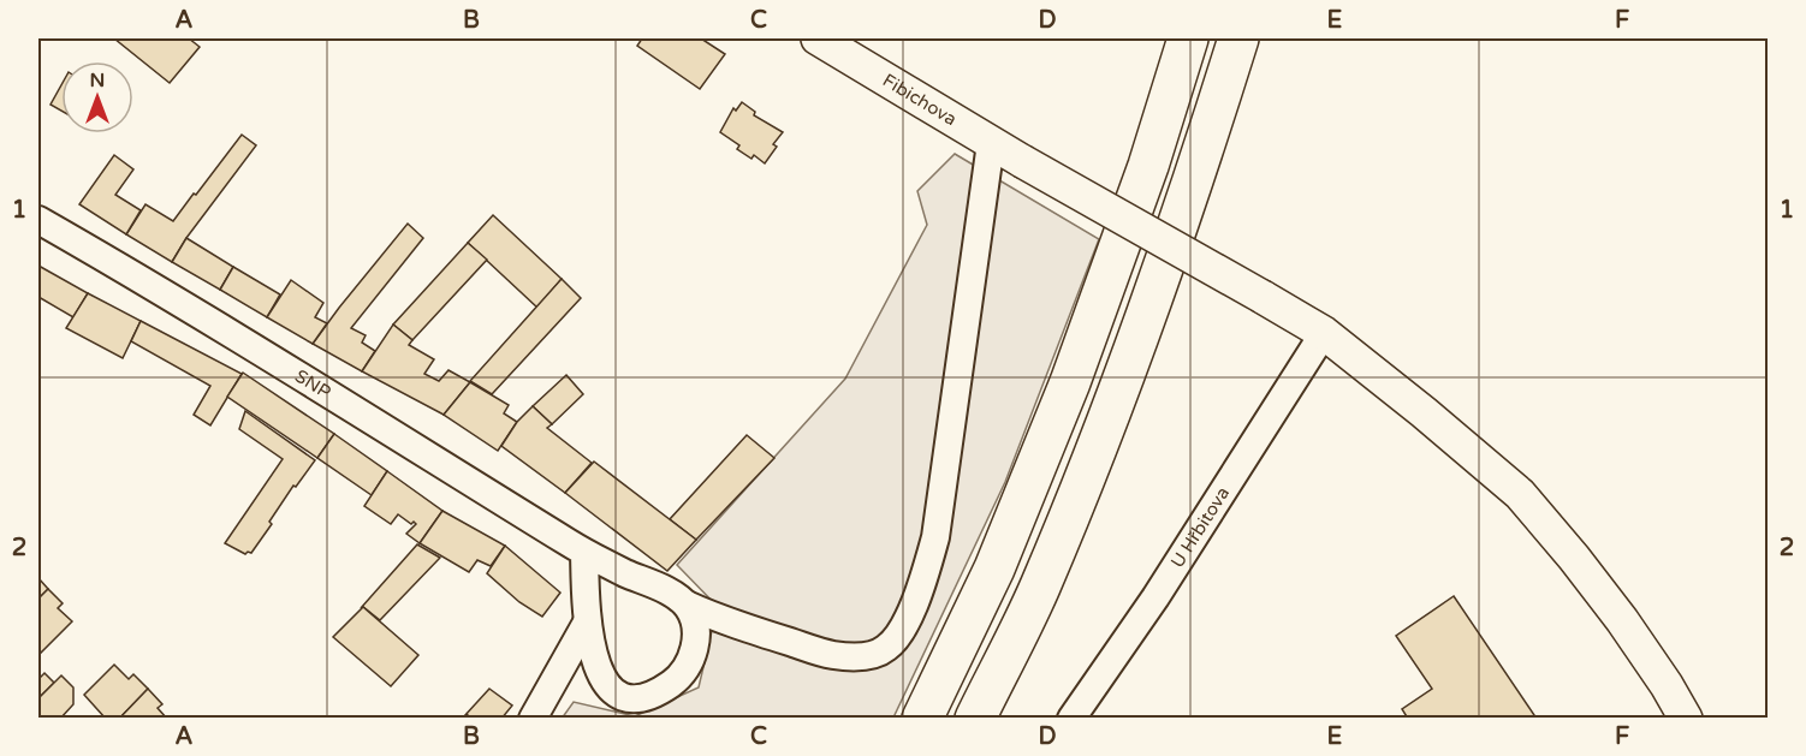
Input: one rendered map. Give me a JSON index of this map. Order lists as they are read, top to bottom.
{
  "streets": {
    "street": ["Fibichova", "SNP", "U Hřbitova"]
  },
  "crossings": [
    ["Fibichova", "SNP"],
    ["Fibichova", "U Hřbitova"]
  ],
  "north": "top",
  "grid": {
    "columns": [
      "A",
      "B",
      "C",
      "D",
      "E",
      "F"
    ],
    "rows": ["1", "2"]
  }
}
